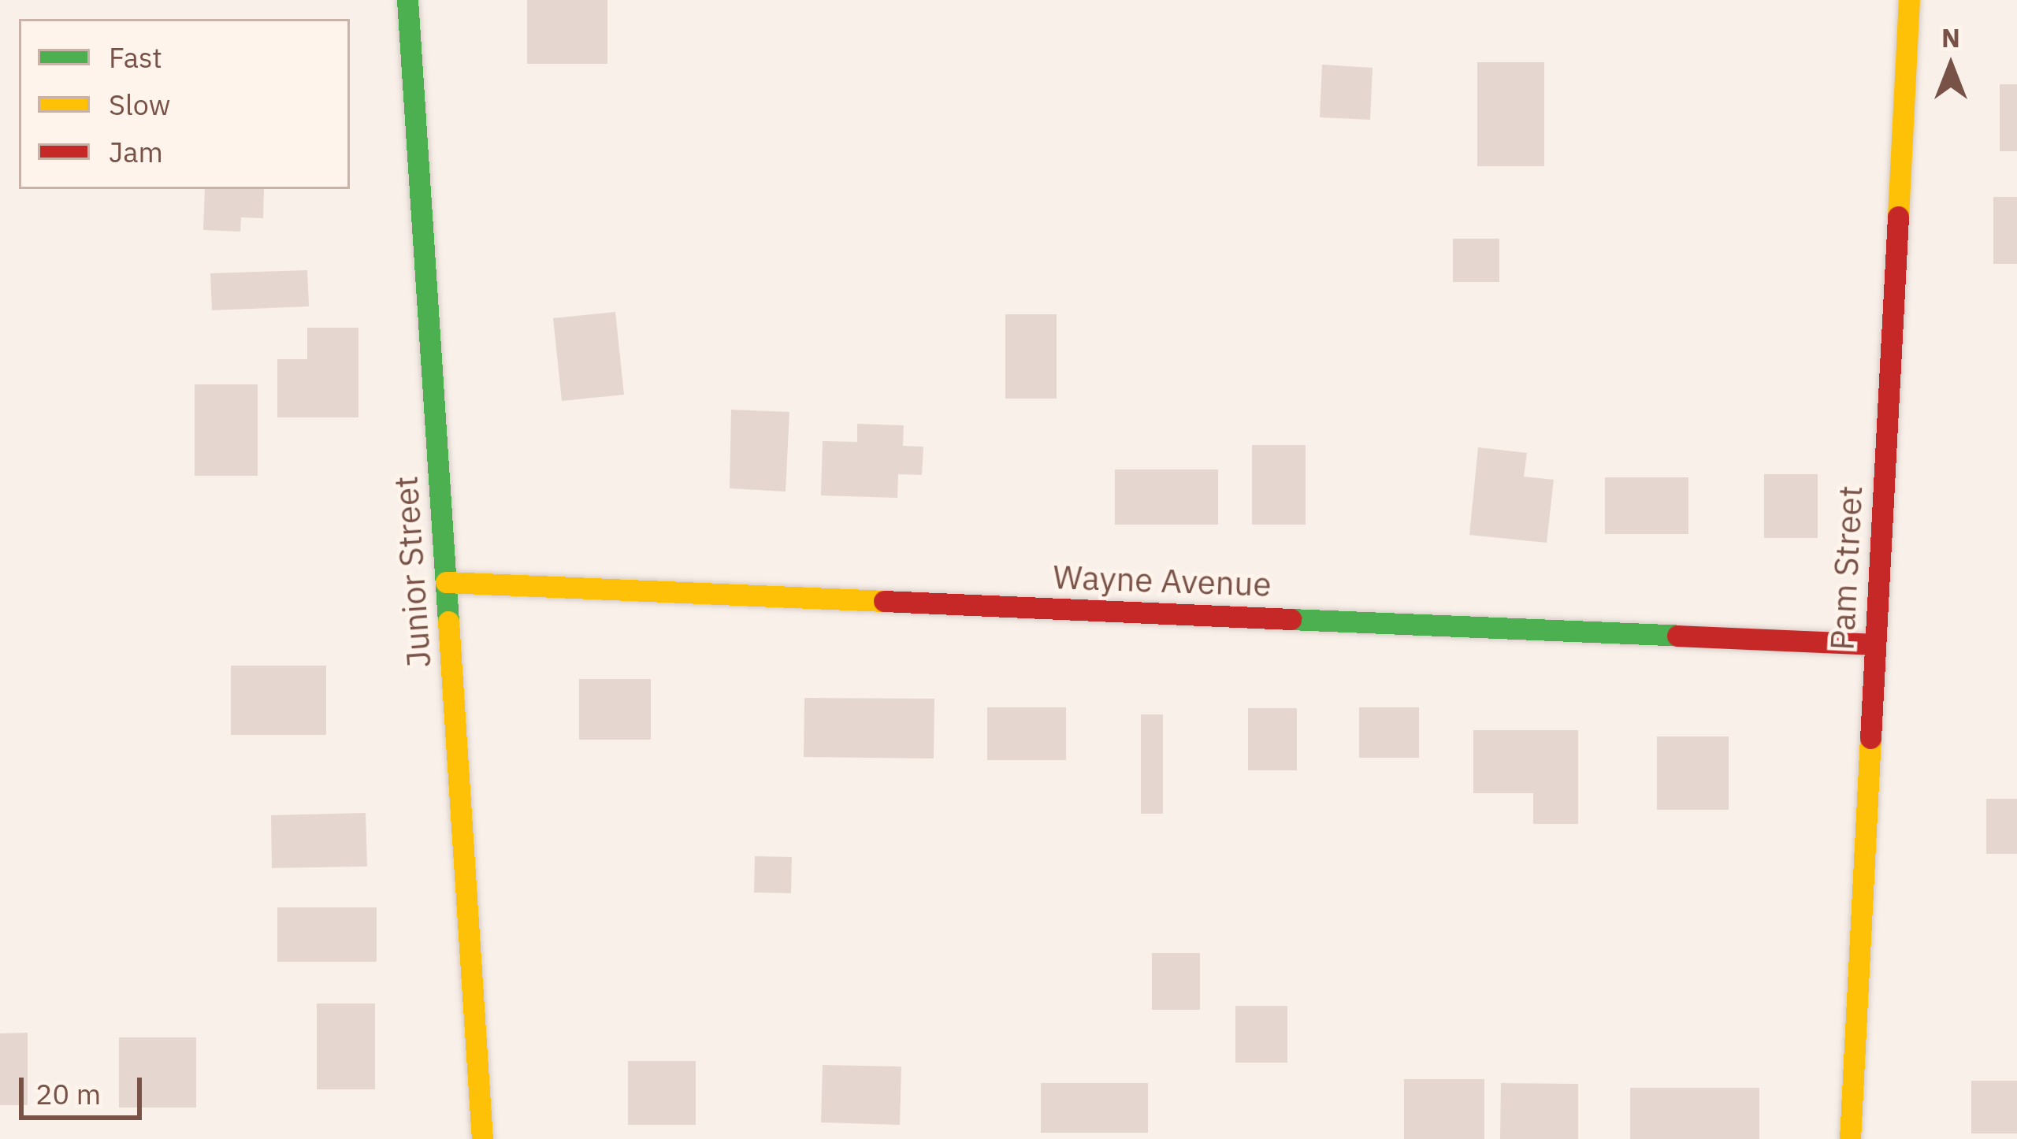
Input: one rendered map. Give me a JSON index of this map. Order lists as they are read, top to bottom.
{
  "streets": {
    "street": ["Pam Street", "Junior Street", "Wayne Avenue"]
  },
  "crossings": [
    ["Pam Street", "Wayne Avenue"],
    ["Junior Street", "Wayne Avenue"]
  ],
  "legend": ["Fast", "Slow", "Jam"],
  "scale_bar": "20 m",
  "north": "top"
}
